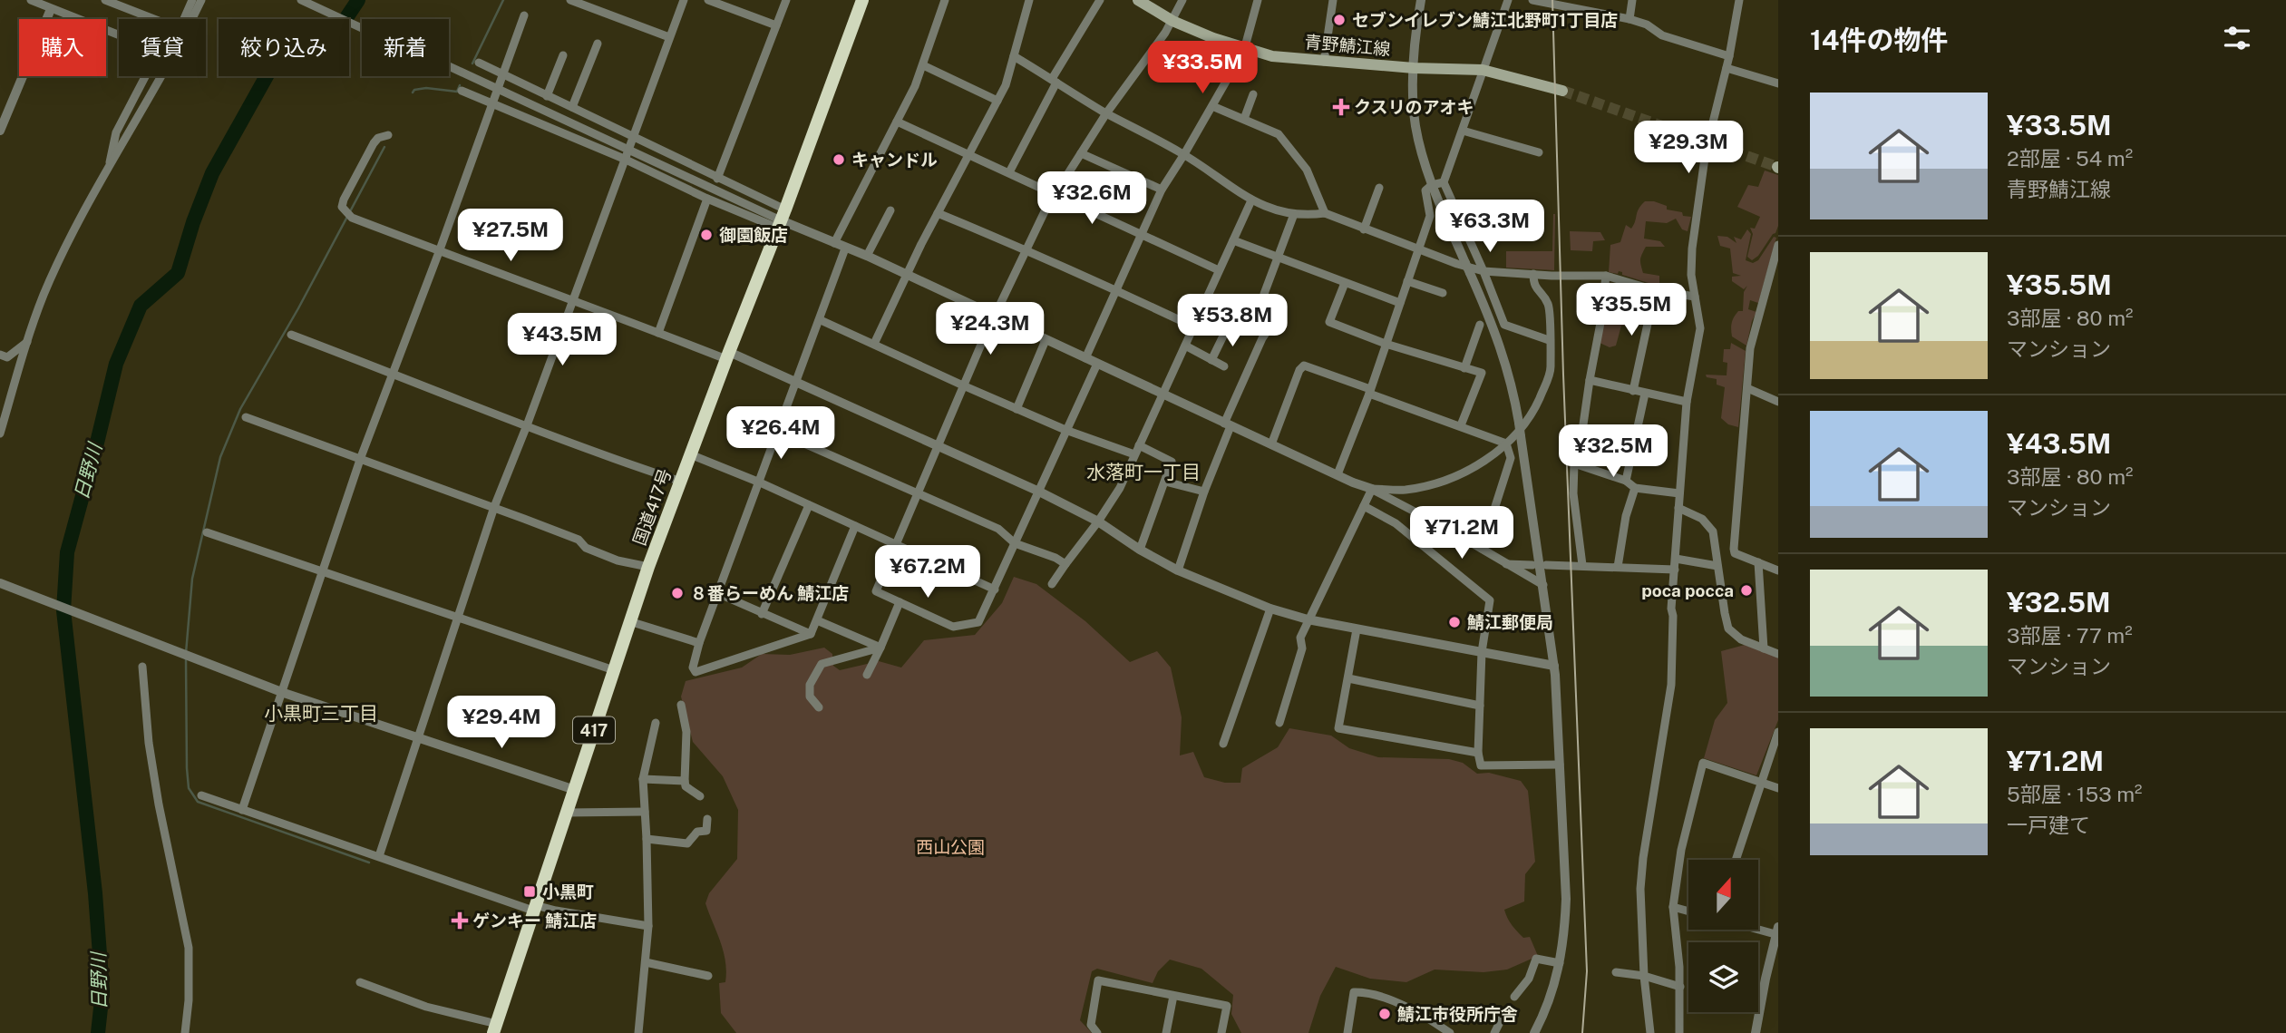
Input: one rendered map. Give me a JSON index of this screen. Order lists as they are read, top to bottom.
{
  "streets": {
    "highway": ["国道417号", "417"],
    "main road": ["青野鯖江線"]
  },
  "districts": ["水落町一丁目", "小黒町三丁目"],
  "water": ["日野川"],
  "parks": ["西山公園"],
  "places": {
    "other": [
      "セブンイレブン鯖江北野町1丁目店",
      "キャンドル",
      "御園飯店",
      "poca pocca",
      "８番らーめん 鯖江店",
      "鯖江郵便局",
      "鯖江市役所庁舎"
    ],
    "health": ["クスリのアオキ", "ゲンキー 鯖江店"],
    "transit": ["小黒町"]
  },
  "north": "top",
  "page": {
    "heading": "14件の物件",
    "chip": [
      "購入",
      "賃貸",
      "絞り込み",
      "新着"
    ],
    "price": [
      "¥33.5M",
      "¥29.3M",
      "¥32.6M",
      "¥63.3M",
      "¥27.5M",
      "¥35.5M",
      "¥53.8M",
      "¥24.3M",
      "¥43.5M",
      "¥26.4M",
      "¥32.5M",
      "¥71.2M",
      "¥67.2M",
      "¥29.4M"
    ],
    "list": [
      {
        "name": "¥33.5M",
        "note": "2部屋 · 54 m² · 青野鯖江線"
      },
      {
        "name": "¥35.5M",
        "note": "3部屋 · 80 m² · マンション"
      },
      {
        "name": "¥43.5M",
        "note": "3部屋 · 80 m² · マンション"
      },
      {
        "name": "¥32.5M",
        "note": "3部屋 · 77 m² · マンション"
      },
      {
        "name": "¥71.2M",
        "note": "5部屋 · 153 m² · 一戸建て"
      }
    ]
  }
}
